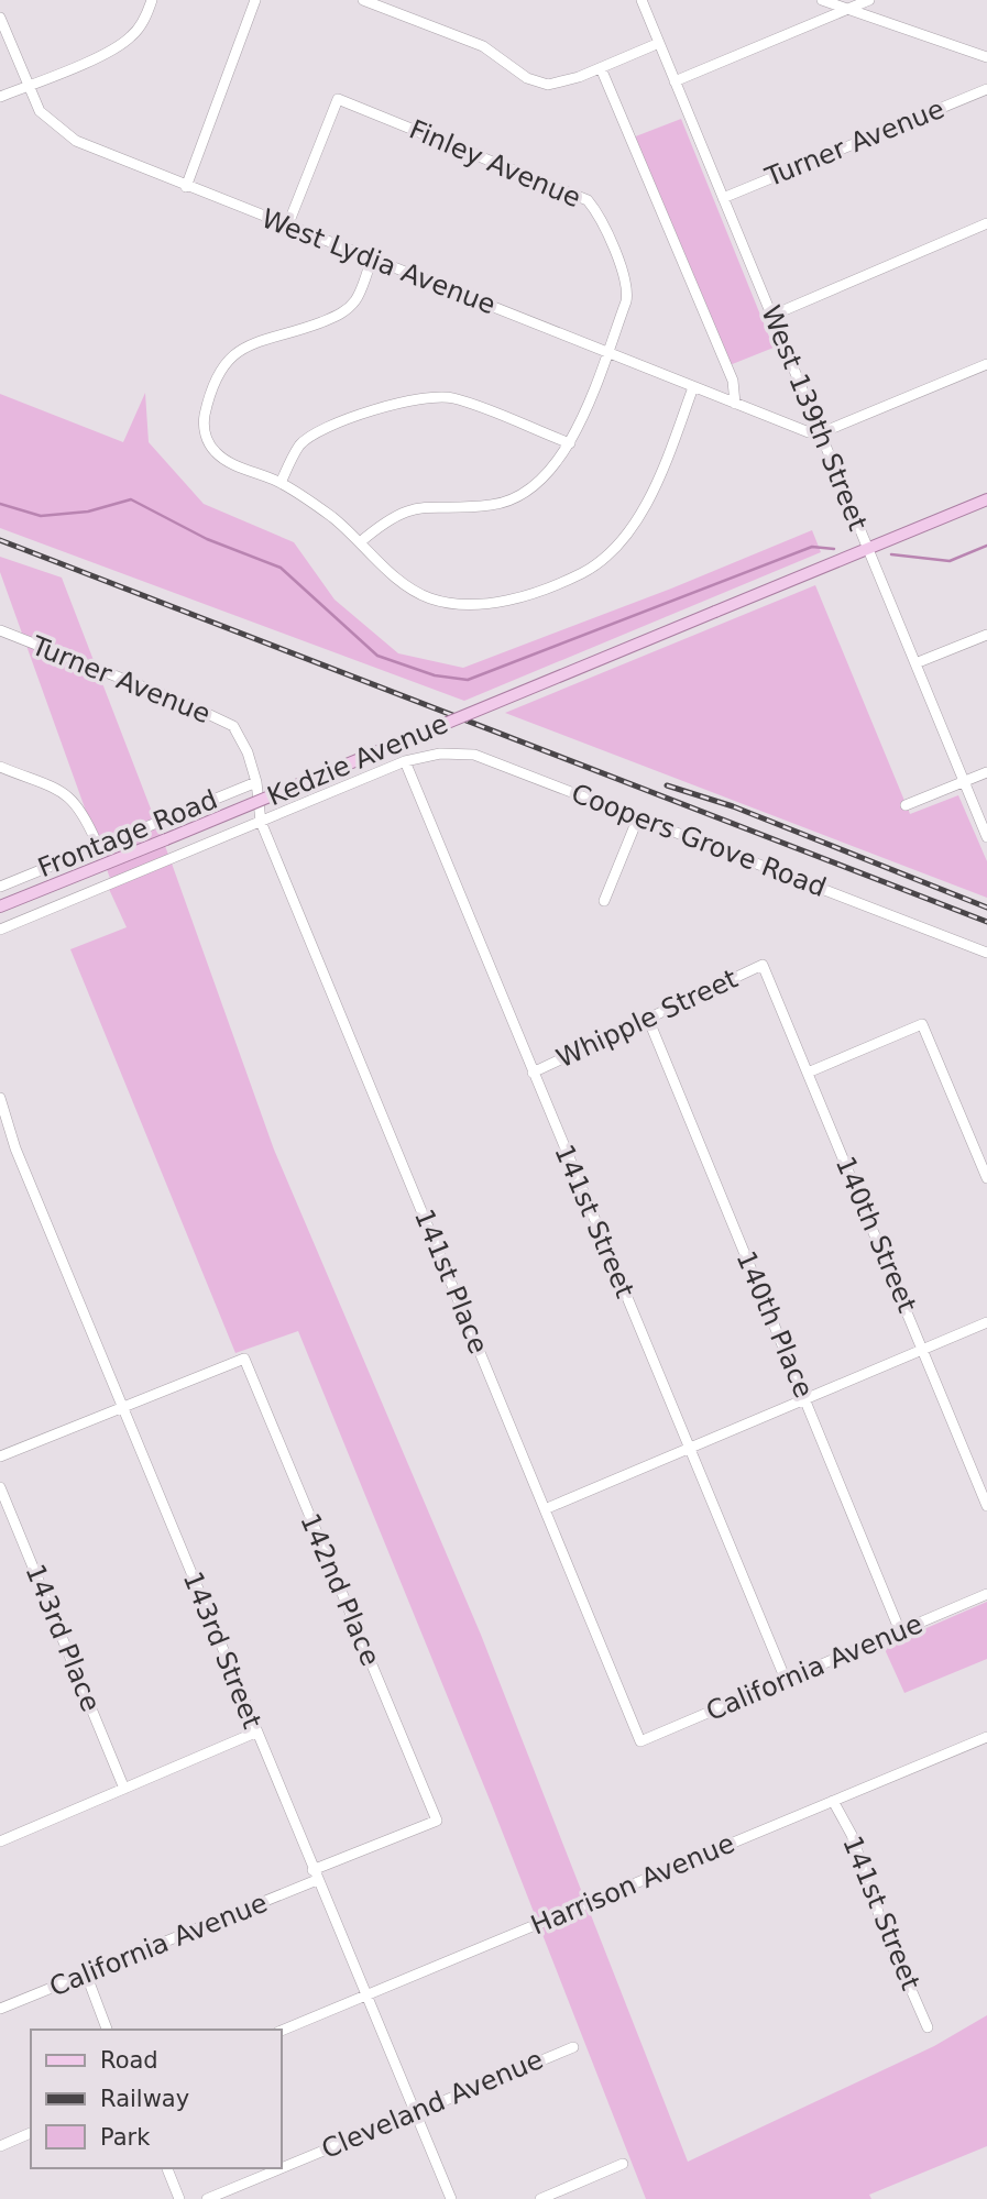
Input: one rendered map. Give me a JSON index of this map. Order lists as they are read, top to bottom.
{
  "streets": {
    "main road": ["Kedzie Avenue"],
    "street": [
      "Turner Avenue",
      "Finley Avenue",
      "West Lydia Avenue",
      "West 139th Street",
      "Frontage Road",
      "Coopers Grove Road",
      "Whipple Street",
      "141st Street",
      "140th Street",
      "141st Place",
      "140th Place",
      "142nd Place",
      "143rd Place",
      "143rd Street",
      "California Avenue",
      "Harrison Avenue",
      "Cleveland Avenue"
    ]
  },
  "crossings": [
    ["Turner Avenue", "West 139th Street"],
    ["Turner Avenue", "Frontage Road"],
    ["Turner Avenue", "Coopers Grove Road"],
    ["Turner Avenue", "141st Place"],
    ["Finley Avenue", "West Lydia Avenue"],
    ["West Lydia Avenue", "West 139th Street"],
    ["West 139th Street", "Kedzie Avenue"],
    ["Coopers Grove Road", "141st Street"],
    ["Coopers Grove Road", "141st Place"],
    ["Whipple Street", "141st Street"],
    ["Whipple Street", "140th Street"],
    ["Whipple Street", "140th Place"],
    ["141st Street", "California Avenue"],
    ["141st Street", "Harrison Avenue"],
    ["141st Place", "California Avenue"],
    ["140th Place", "California Avenue"],
    ["142nd Place", "143rd Street"],
    ["142nd Place", "California Avenue"],
    ["143rd Street", "California Avenue"],
    ["143rd Street", "Harrison Avenue"],
    ["143rd Street", "Cleveland Avenue"]
  ],
  "legend": ["Road", "Railway", "Park"]
}
